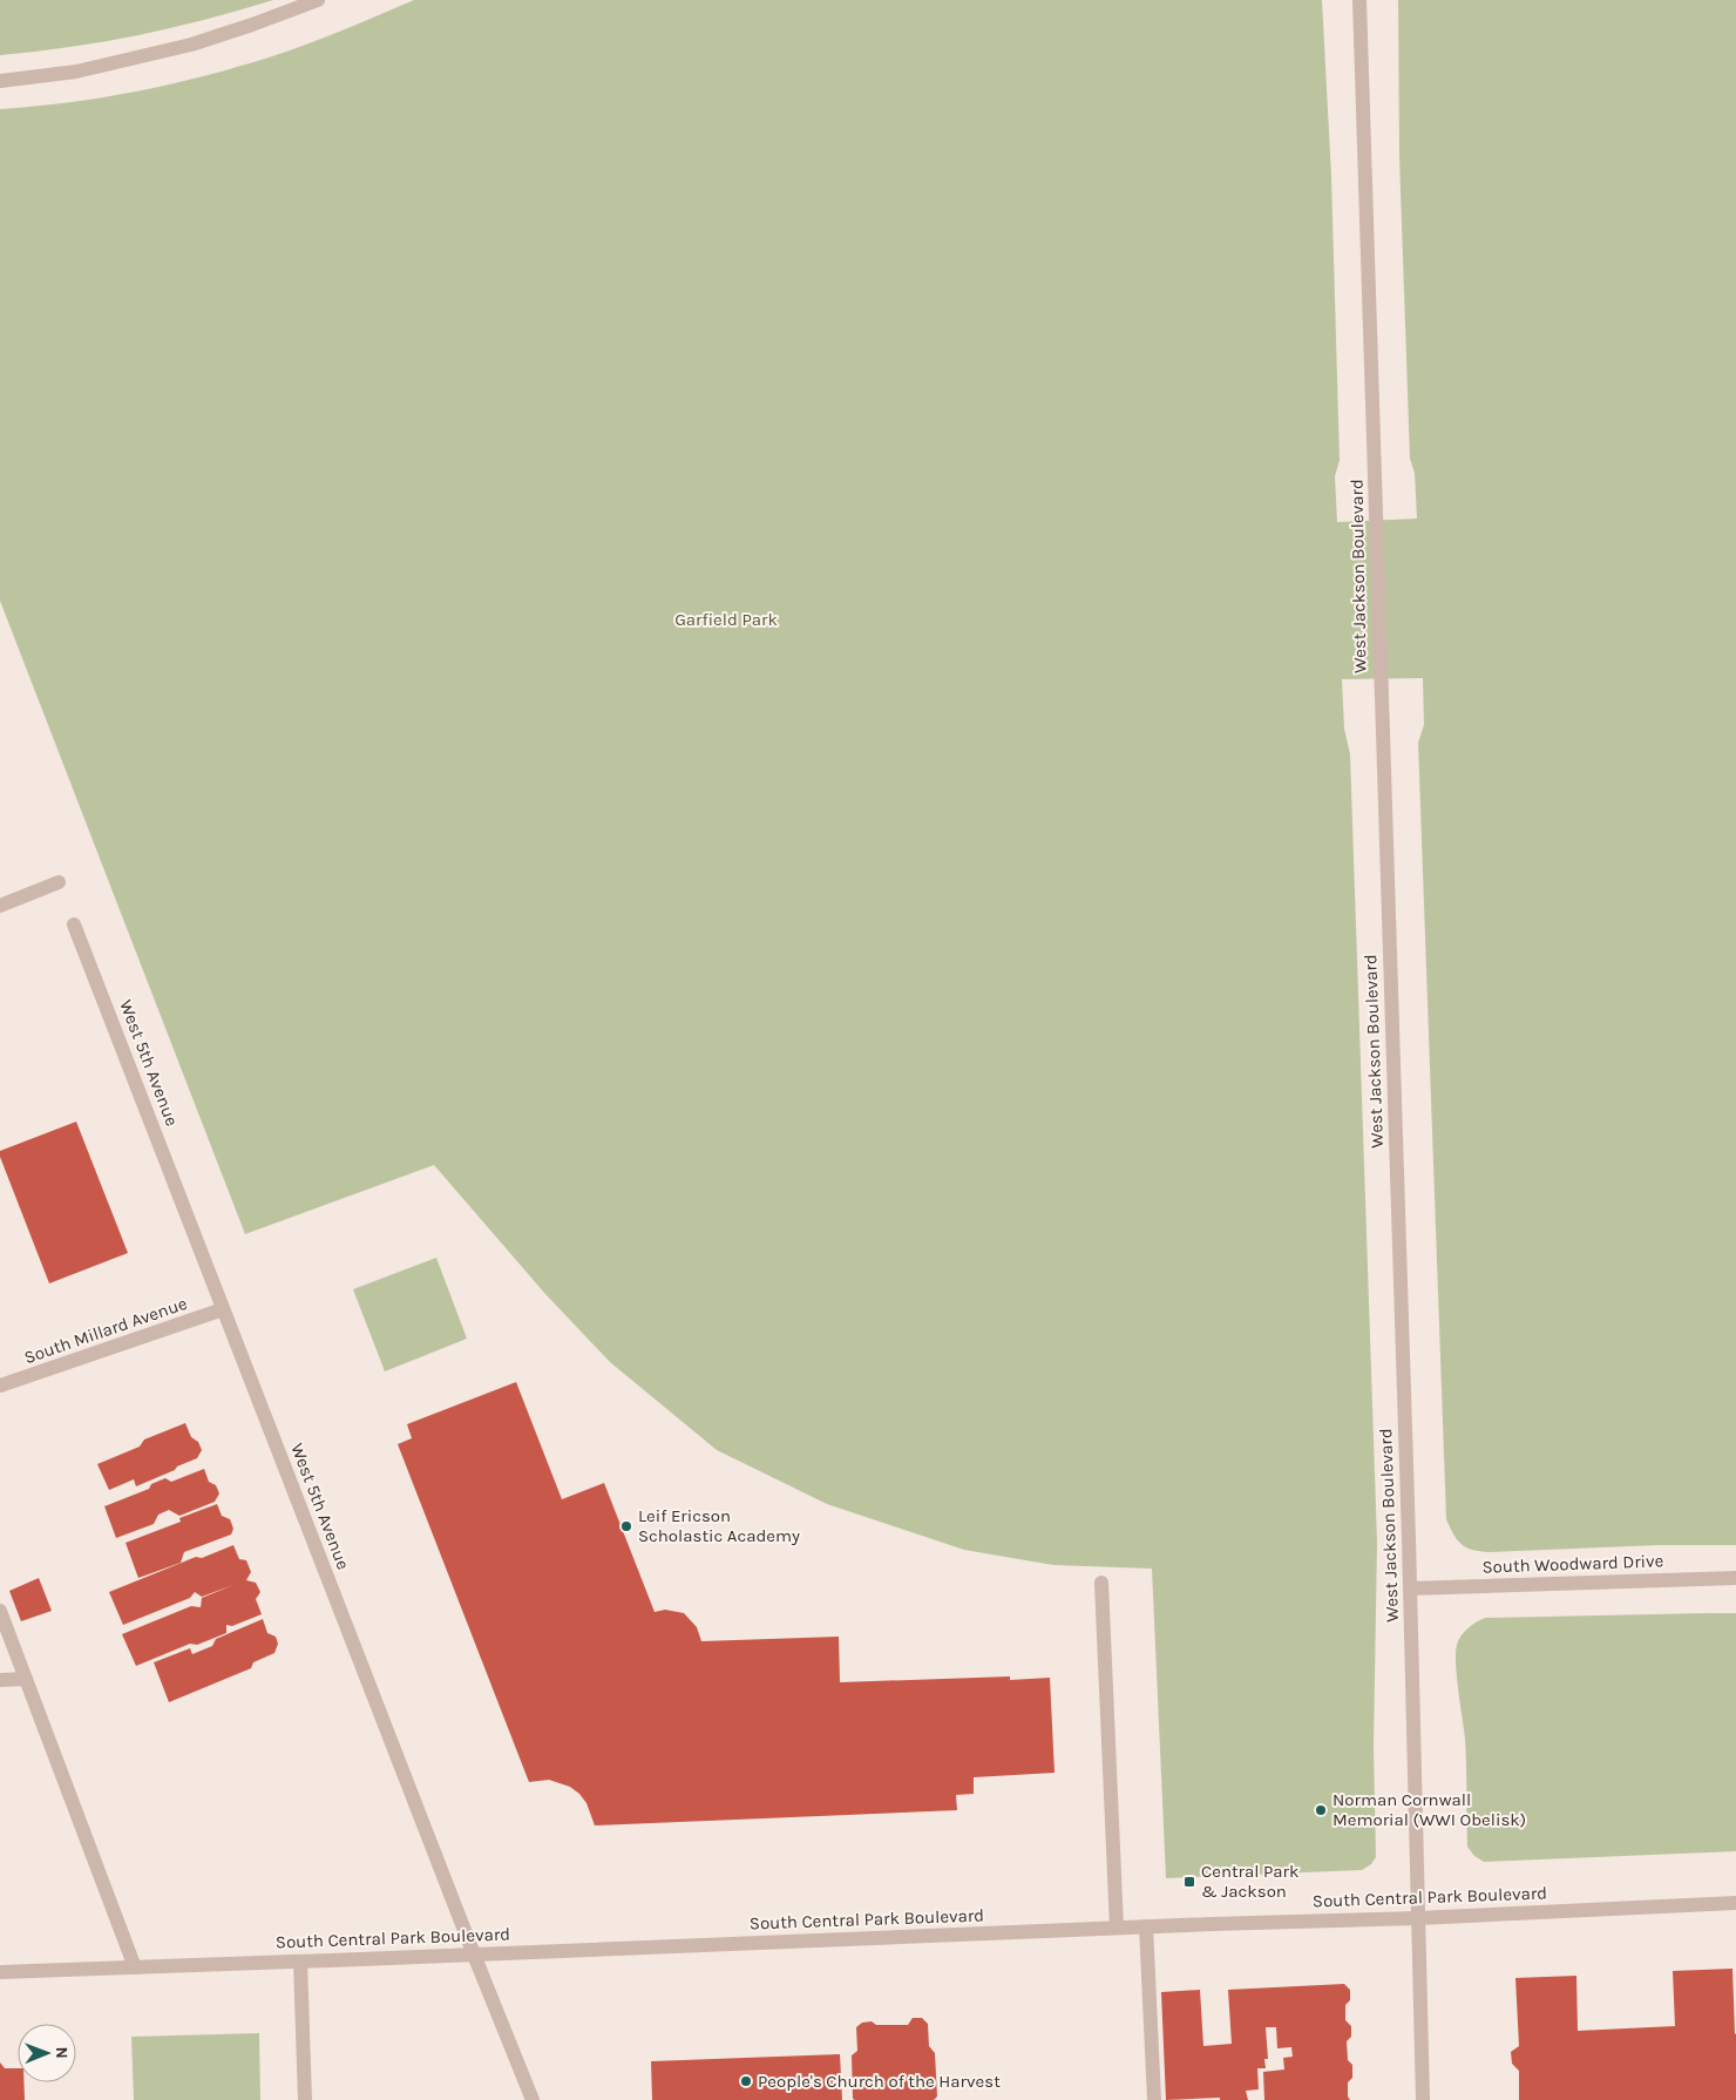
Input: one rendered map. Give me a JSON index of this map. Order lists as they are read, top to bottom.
{
  "streets": {
    "street": [
      "West Jackson Boulevard",
      "West 5th Avenue",
      "South Millard Avenue",
      "South Woodward Drive",
      "South Central Park Boulevard"
    ]
  },
  "crossings": [
    ["West Jackson Boulevard", "South Woodward Drive"],
    ["West Jackson Boulevard", "South Central Park Boulevard"],
    ["West 5th Avenue", "South Millard Avenue"],
    ["West 5th Avenue", "South Central Park Boulevard"]
  ],
  "parks": ["Garfield Park"],
  "places": {
    "other": ["Leif Ericson Scholastic Academy", "Norman Cornwall Memorial (WWI Obelisk)", "People's Church of the Harvest"],
    "transit": ["Central Park & Jackson"]
  },
  "north": "right"
}
